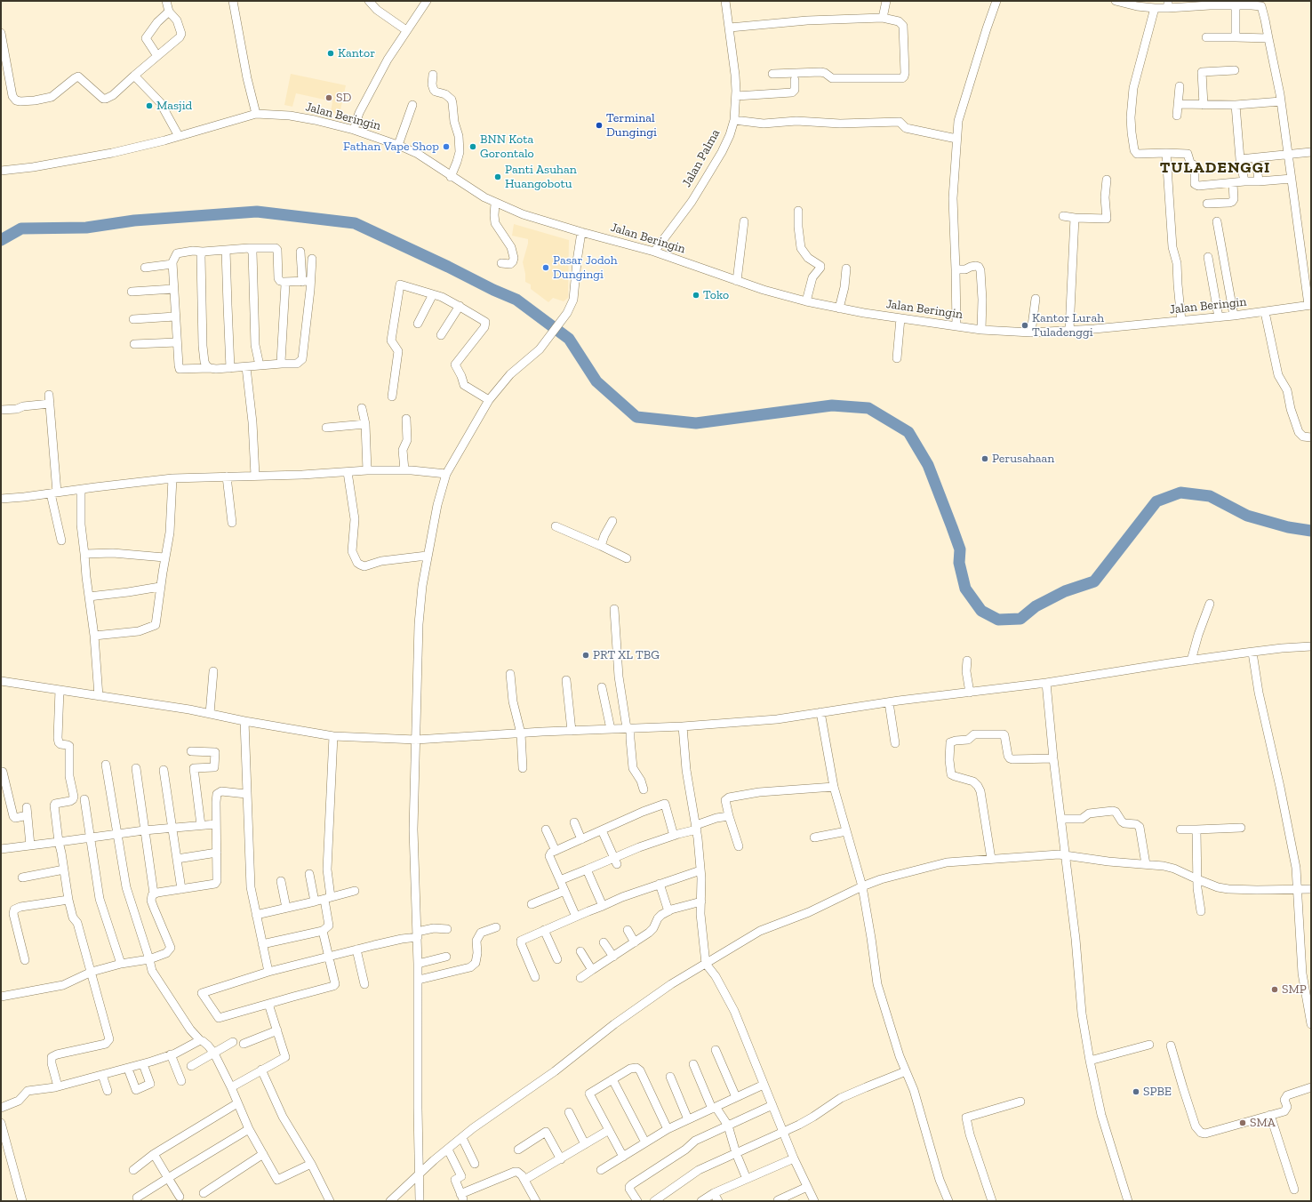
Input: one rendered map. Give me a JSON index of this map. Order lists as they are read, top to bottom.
{
  "streets": {
    "street": ["Jalan Beringin", "Jalan Palma"]
  },
  "crossings": [
    ["Jalan Beringin", "Jalan Palma"]
  ],
  "districts": ["TULADENGGI"],
  "places": [
    "Kantor",
    "SD",
    "Masjid",
    "Terminal Dungingi",
    "Fathan Vape Shop",
    "BNN Kota Gorontalo",
    "Panti Asuhan Huangobotu",
    "Pasar Jodoh Dungingi",
    "Toko",
    "Kantor Lurah Tuladenggi",
    "Perusahaan",
    "PRT XL TBG",
    "SMP",
    "SPBE",
    "SMA"
  ]
}
